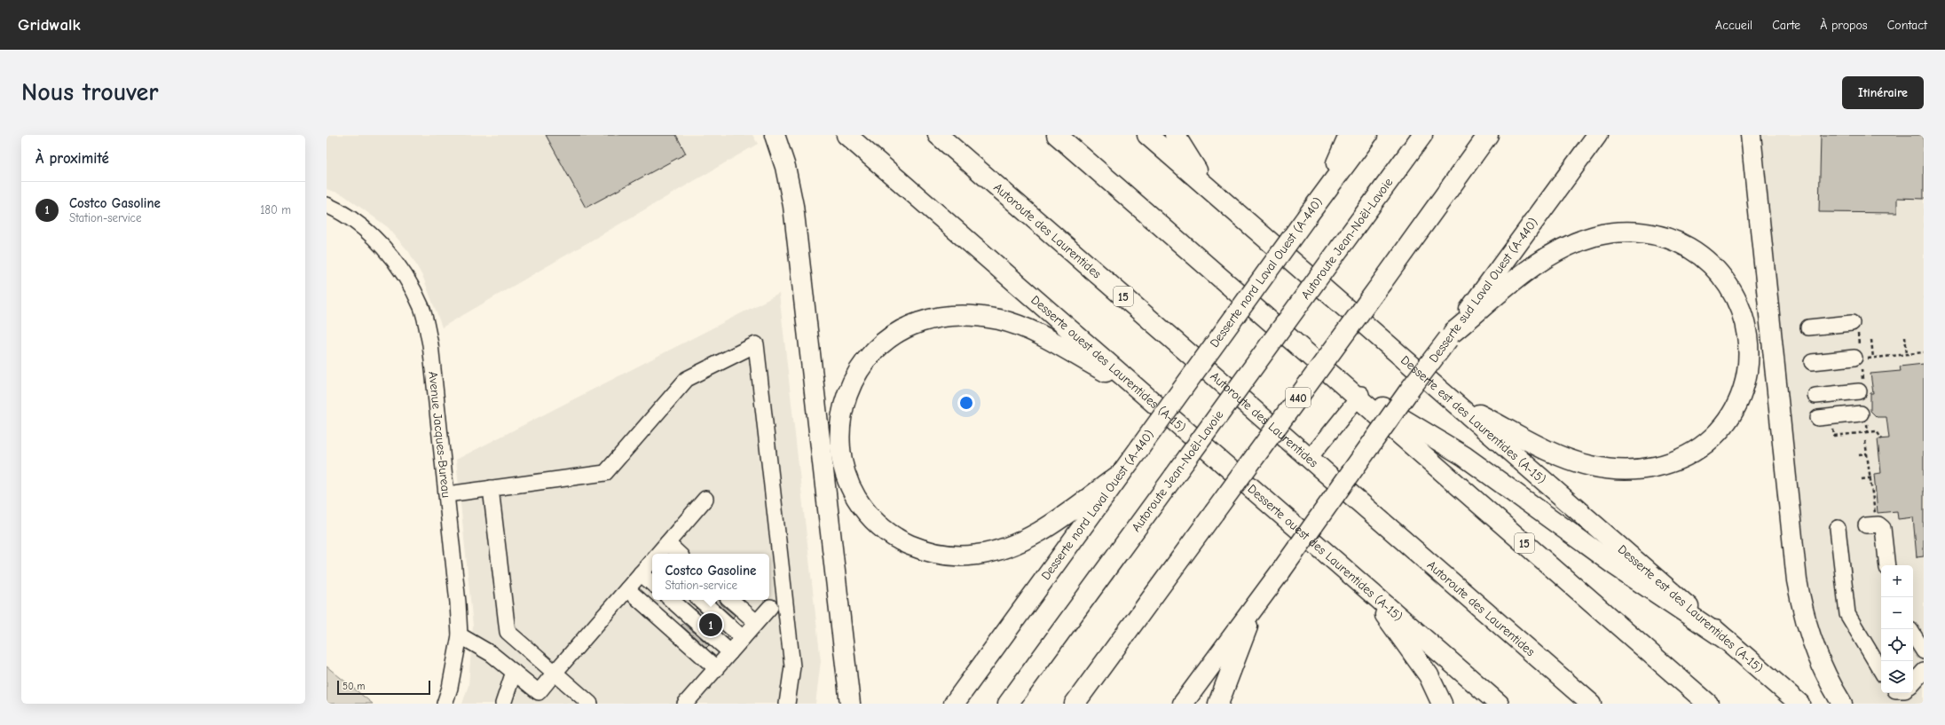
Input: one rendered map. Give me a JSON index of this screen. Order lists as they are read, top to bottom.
{
  "streets": {
    "main road": [
      "Autoroute des Laurentides",
      "Autoroute Jean-Noël-Lavoie",
      "Desserte nord Laval Ouest (A-440)",
      "Desserte sud Laval Ouest (A-440)",
      "15",
      "Desserte ouest des Laurentides (A-15)",
      "440",
      "Desserte est des Laurentides (A-15)"
    ],
    "street": ["Avenue Jacques-Bureau"]
  },
  "scale_bar": "50 m",
  "page": {
    "header": "Gridwalk",
    "nav": [
      "Accueil",
      "Carte",
      "À propos",
      "Contact"
    ],
    "buttons": "Itinéraire",
    "title": "Nous trouver",
    "heading": "À proximité",
    "list": [
      {
        "mark": "1",
        "name": "Costco Gasoline",
        "note": "Station-service",
        "value": "180 m"
      }
    ],
    "popup": ["Costco Gasoline", "Station-service"],
    "map_buttons": ["+", "−"],
    "pins": "1",
    "scale": "50 m"
  }
}
